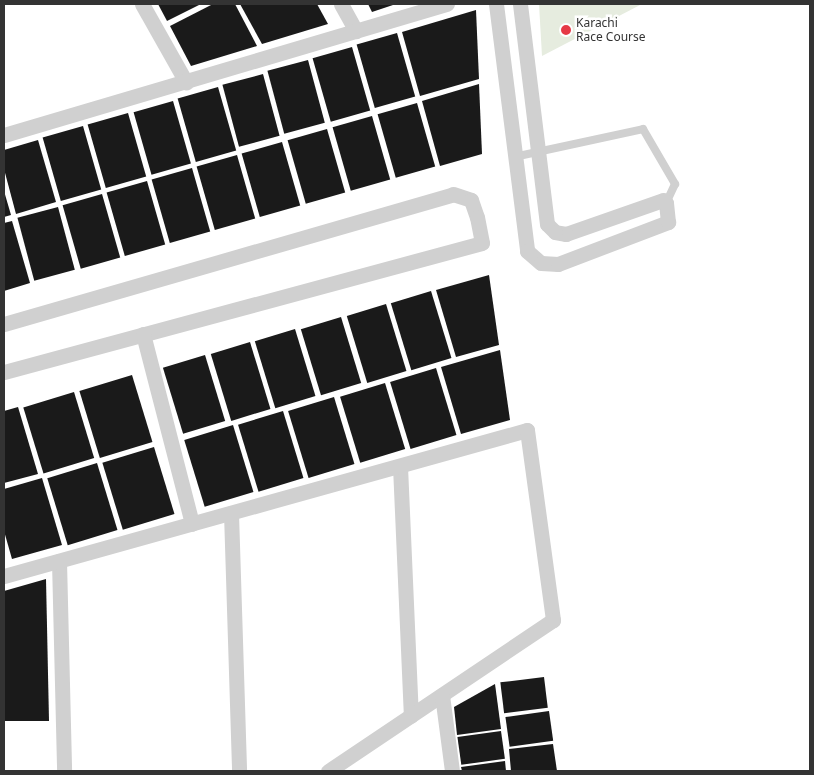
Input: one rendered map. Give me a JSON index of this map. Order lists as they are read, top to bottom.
{
  "places": ["Karachi Race Course"]
}
